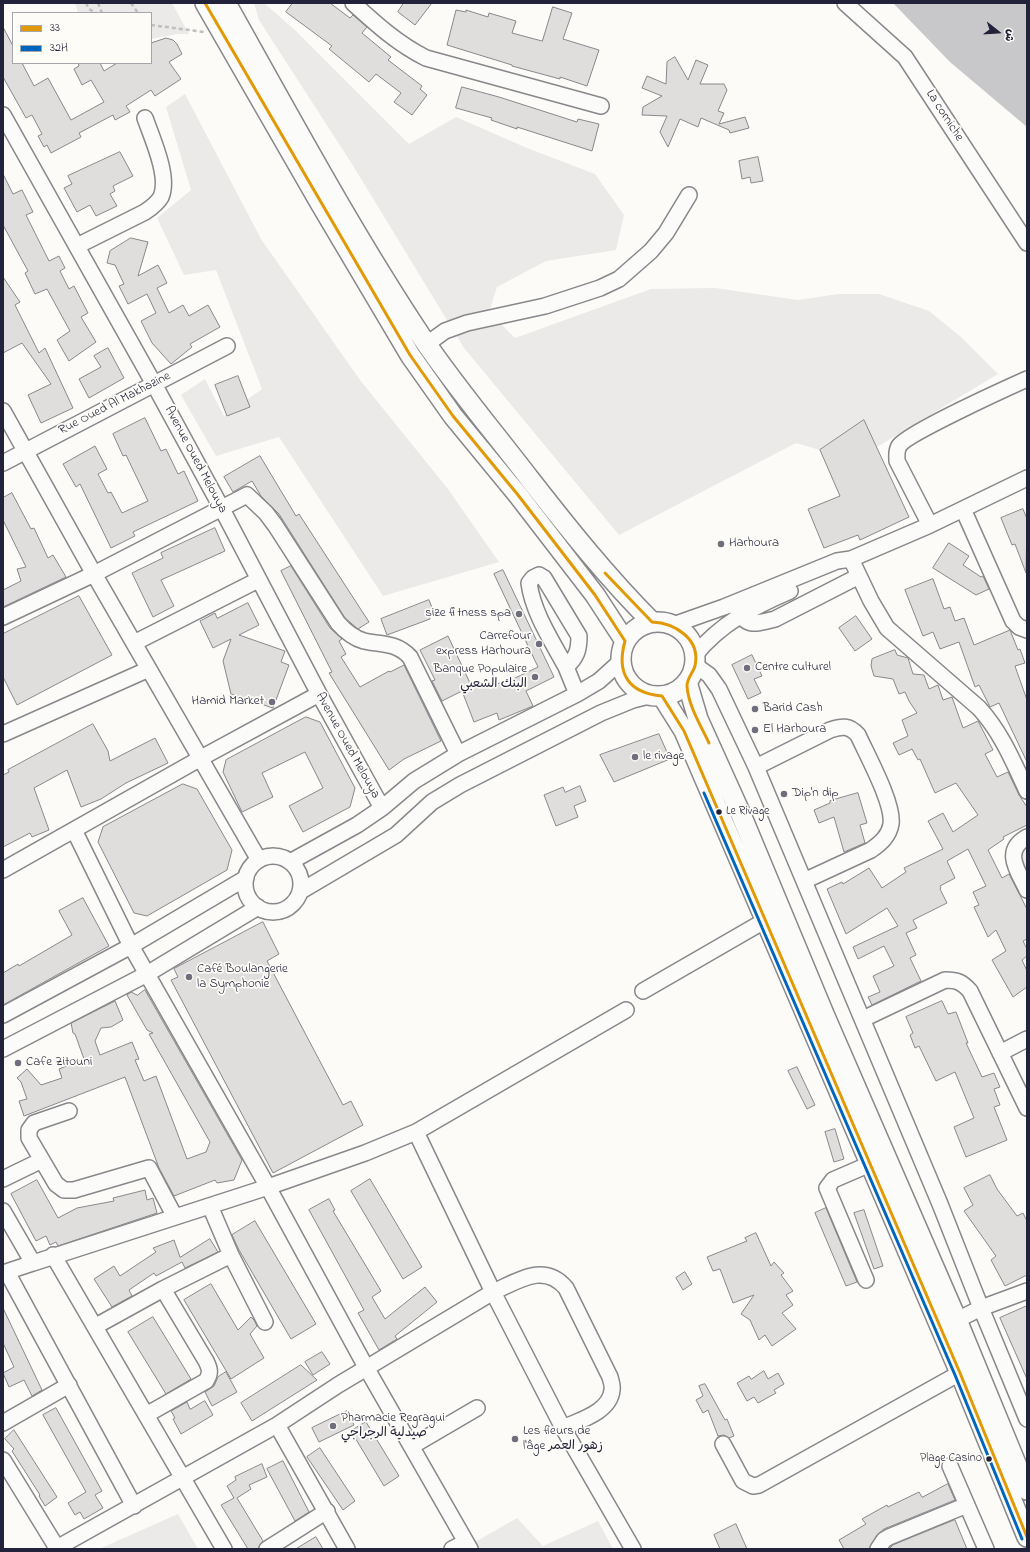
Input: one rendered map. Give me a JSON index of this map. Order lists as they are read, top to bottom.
{
  "streets": {
    "street": ["La corniche", "Rue Oued Al Makhazine", "Avenue Oued Melouya"]
  },
  "crossings": [
    ["Rue Oued Al Makhazine", "Avenue Oued Melouya"]
  ],
  "places": [
    "Harhoura",
    "size fitness spa",
    "Carrefour express Harhoura",
    "Centre culturel",
    "Banque Populaire البنك الشعبي",
    "Hamid Market",
    "Barid Cash",
    "El Harhoura",
    "le rivage",
    "Dip'n dip",
    "Le Rivage",
    "Café Boulangerie la Symphonie",
    "Cafe Zitouni",
    "Pharmacie Regragui صيدلية الرجراجي",
    "Les fleurs de l'âge زهور العمر",
    "Plage Casino"
  ],
  "lines": ["transit line 33", "transit line 32H"],
  "legend": ["33", "32H"],
  "north": "right"
}
